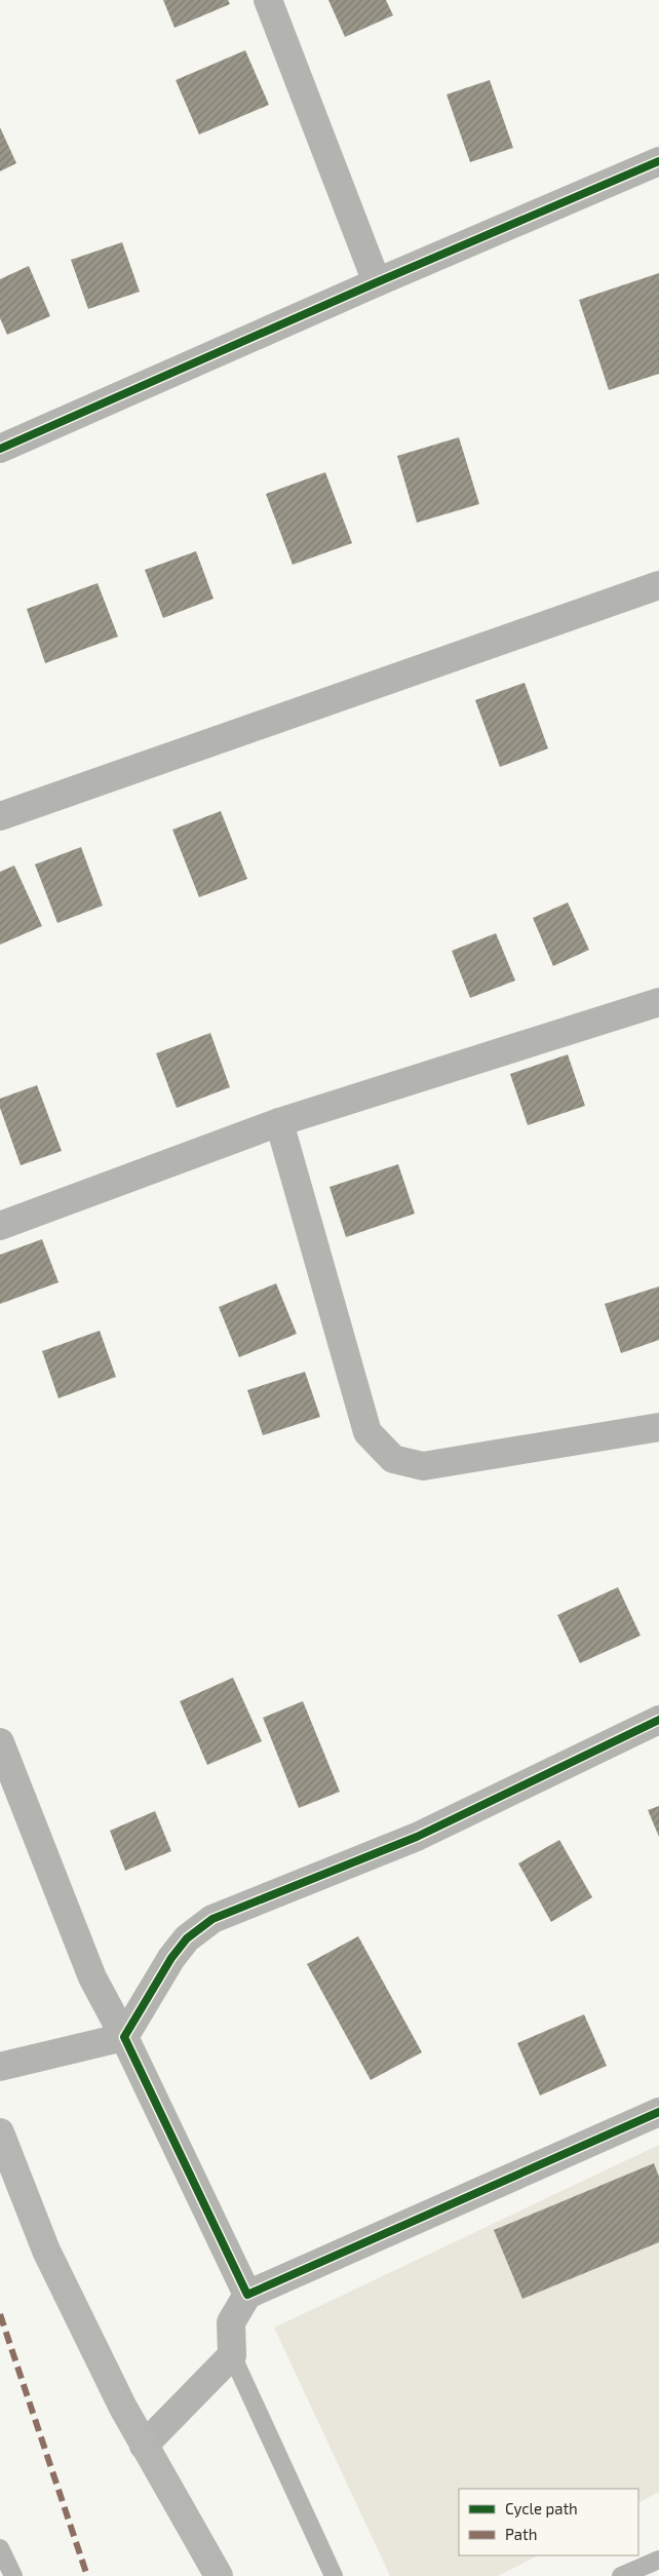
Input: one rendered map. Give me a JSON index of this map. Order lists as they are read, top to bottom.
{
  "legend": ["Cycle path", "Path"]
}
